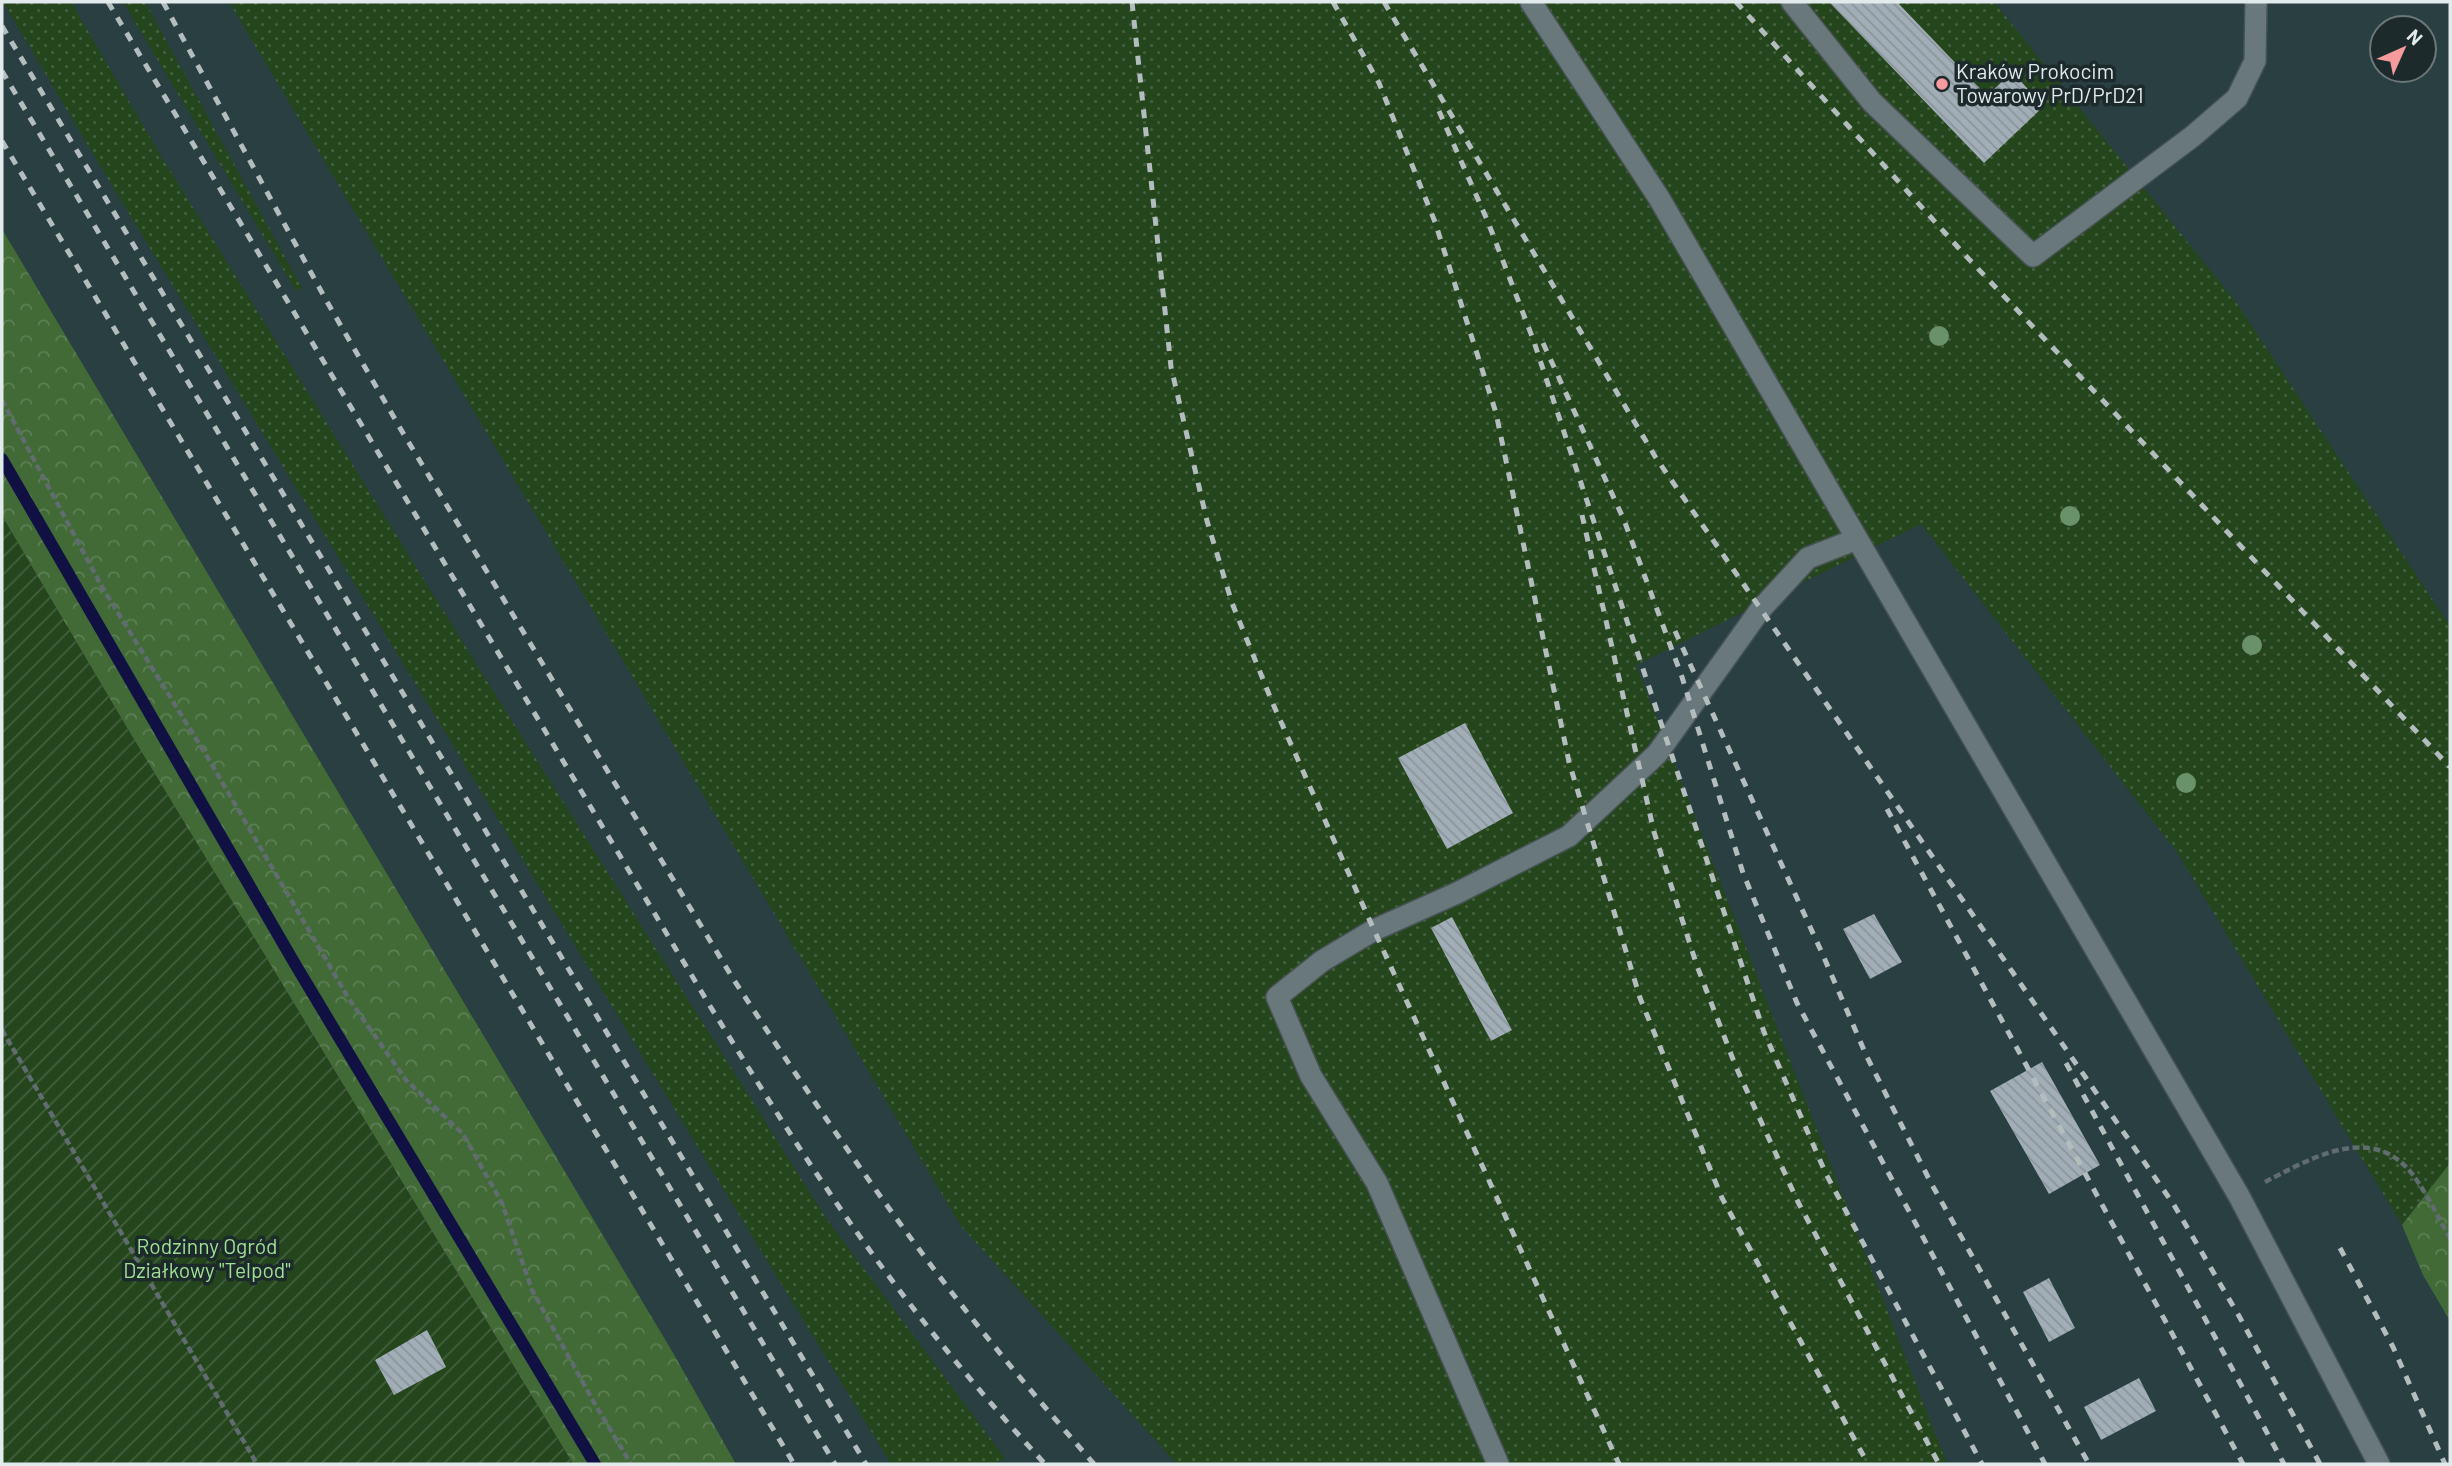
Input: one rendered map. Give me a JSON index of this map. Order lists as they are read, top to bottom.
{
  "parks": ["Rodzinny Ogród Działkowy \"Telpod\""],
  "places": ["Kraków Prokocim Towarowy PrD/PrD21"],
  "north": "top right"
}
